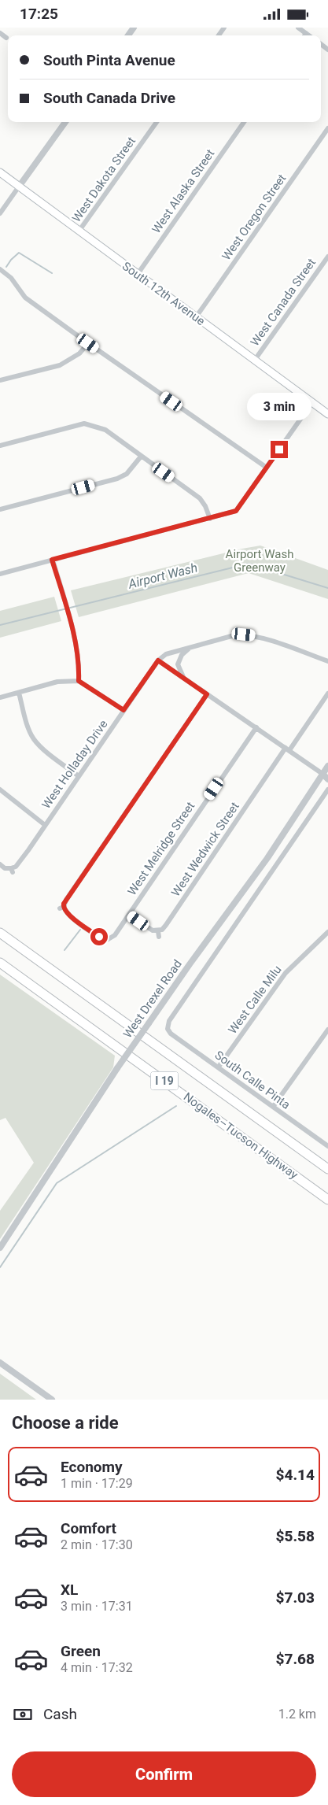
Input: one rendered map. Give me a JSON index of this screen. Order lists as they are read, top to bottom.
{
  "streets": {
    "highway": ["I 19", "Nogales–Tucson Highway"],
    "main road": ["South 12th Avenue"],
    "street": [
      "West Dakota Street",
      "West Alaska Street",
      "West Oregon Street",
      "West Canada Street",
      "West Holladay Drive",
      "West Melridge Street",
      "West Wedwick Street",
      "West Drexel Road",
      "West Calle Milu",
      "South Calle Pinta"
    ]
  },
  "crossings": [
    ["West Dakota Street", "South 12th Avenue"],
    ["West Alaska Street", "South 12th Avenue"],
    ["West Oregon Street", "South 12th Avenue"],
    ["South 12th Avenue", "West Canada Street"],
    ["West Calle Milu", "South Calle Pinta"]
  ],
  "water": ["Airport Wash"],
  "parks": ["Airport Wash Greenway"],
  "page": {
    "status": "17:25",
    "banner": ["South Pinta Avenue", "South Canada Drive"],
    "bubble": "3 min",
    "heading": "Choose a ride",
    "list": [
      {
        "name": "Economy",
        "note": "1 min · 17:29",
        "value": "$4.14"
      },
      {
        "name": "Comfort",
        "note": "2 min · 17:30",
        "value": "$5.58"
      },
      {
        "name": "XL",
        "note": "3 min · 17:31",
        "value": "$7.03"
      },
      {
        "name": "Green",
        "note": "4 min · 17:32",
        "value": "$7.68"
      }
    ],
    "pay": ["Cash", "1.2 km"],
    "buttons": "Confirm"
  }
}
